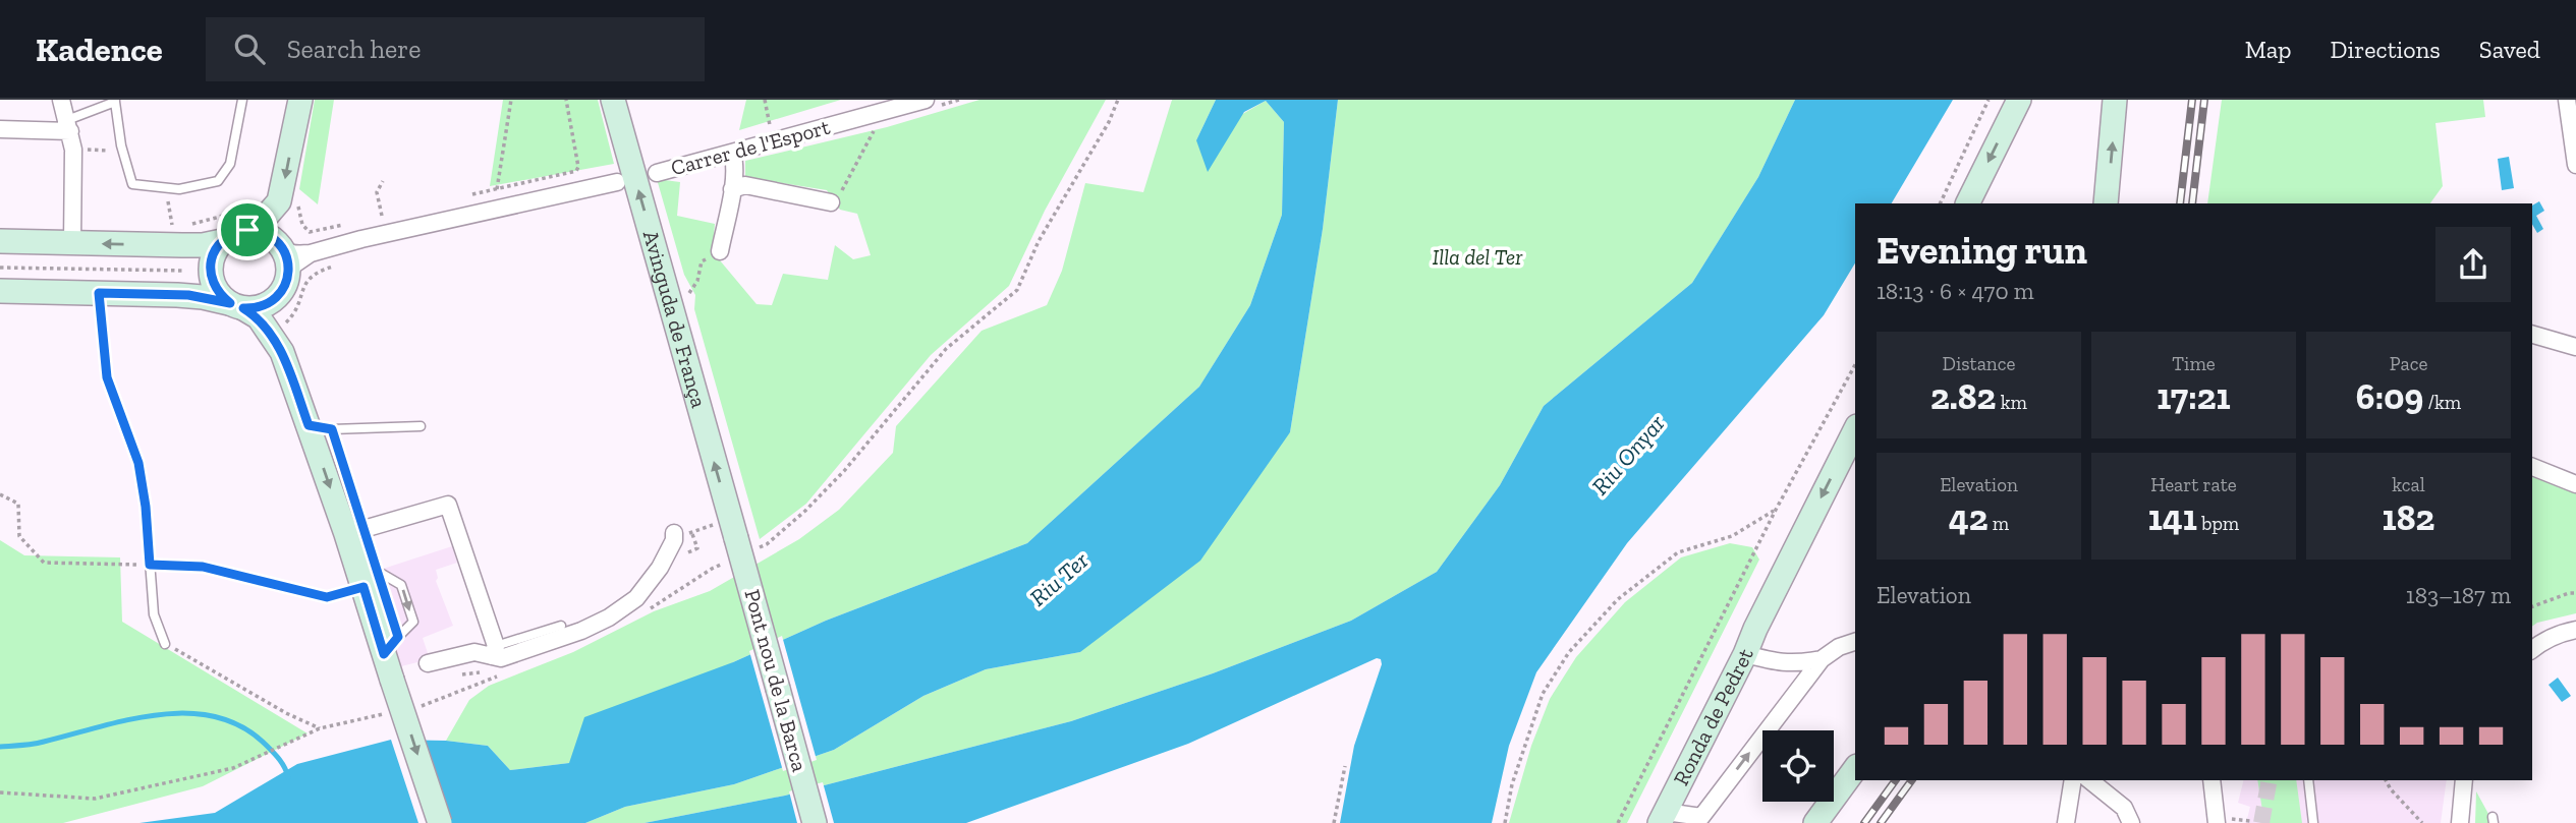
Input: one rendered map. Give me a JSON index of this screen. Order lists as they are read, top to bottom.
{
  "streets": {
    "main road": ["Avinguda de França", "Pont nou de la Barca", "Ronda de Pedret"],
    "street": ["Carrer de l'Esport"]
  },
  "crossings": [
    ["Avinguda de França", "Pont nou de la Barca"]
  ],
  "one_way": ["Avinguda de França", "Ronda de Pedret"],
  "water": ["Riu Onyar", "Riu Ter"],
  "parks": ["Illa del Ter"],
  "page": {
    "header": "Kadence",
    "search": "Search here",
    "nav": ["Map", "Directions", "Saved"],
    "heading": ["Evening run", "18:13 · 6 × 470 m"],
    "stats": [
      ["Distance", "2.82 km"],
      ["Time", "17:21"],
      ["Pace", "6:09 /km"],
      ["Elevation", "42 m"],
      ["Heart rate", "141 bpm"],
      ["kcal", "182"]
    ],
    "chart": ["Elevation", "183–187 m"]
  }
}
